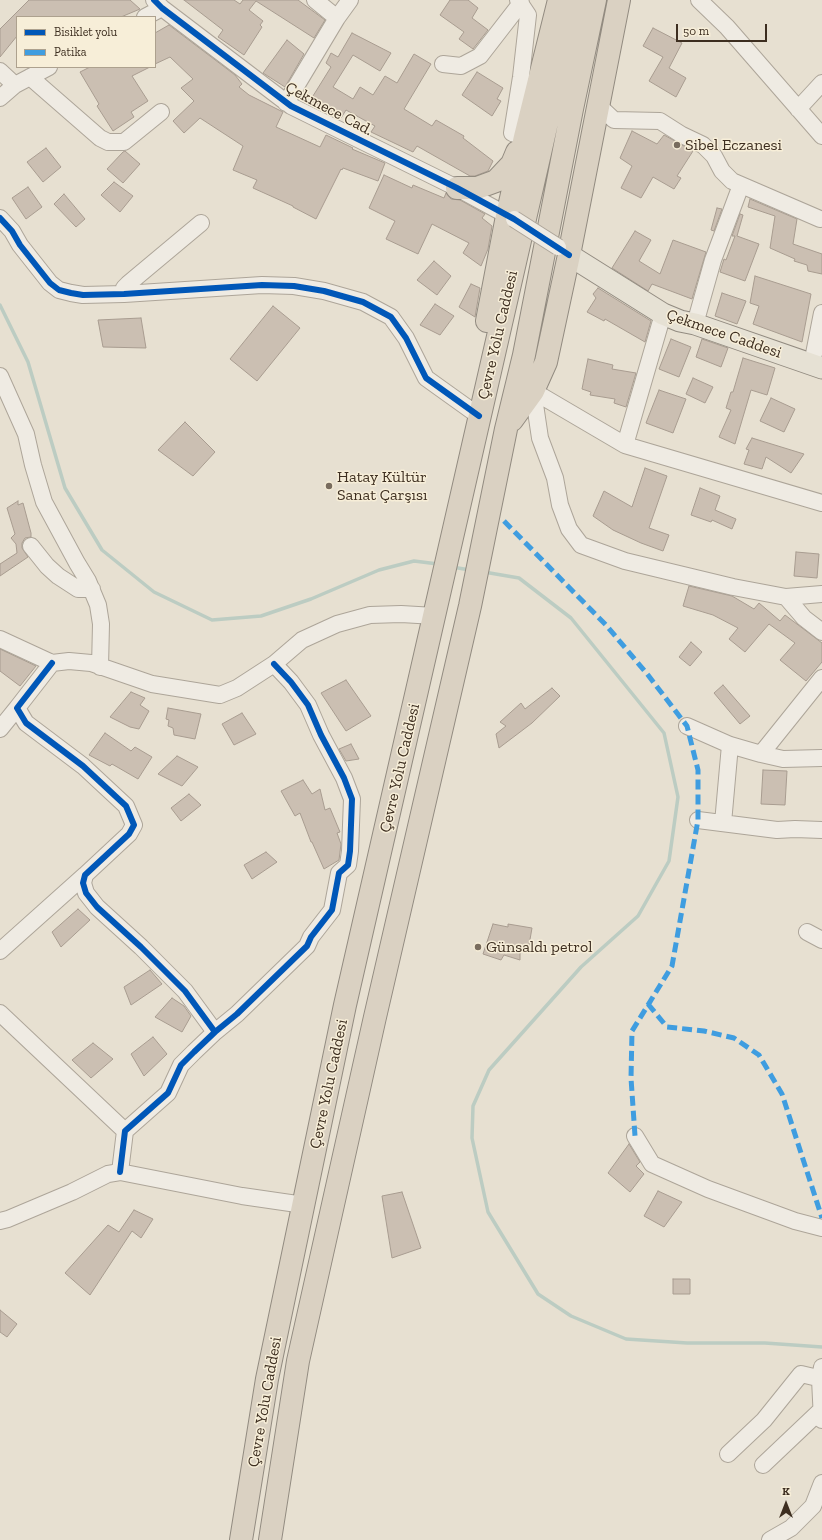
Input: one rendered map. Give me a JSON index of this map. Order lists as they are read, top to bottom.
{
  "streets": {
    "highway": ["Çevre Yolu Caddesi"],
    "main road": ["Çekmece Caddesi"],
    "street": ["Çekmece Cad."]
  },
  "crossings": [
    ["Çekmece Cad.", "Çekmece Caddesi"]
  ],
  "places": ["Sibel Eczanesi", "Hatay Kültür Sanat Çarşısı", "Günsaldı petrol"],
  "legend": ["Bisiklet yolu", "Patika"],
  "scale_bar": "50 m",
  "north": "top"
}
